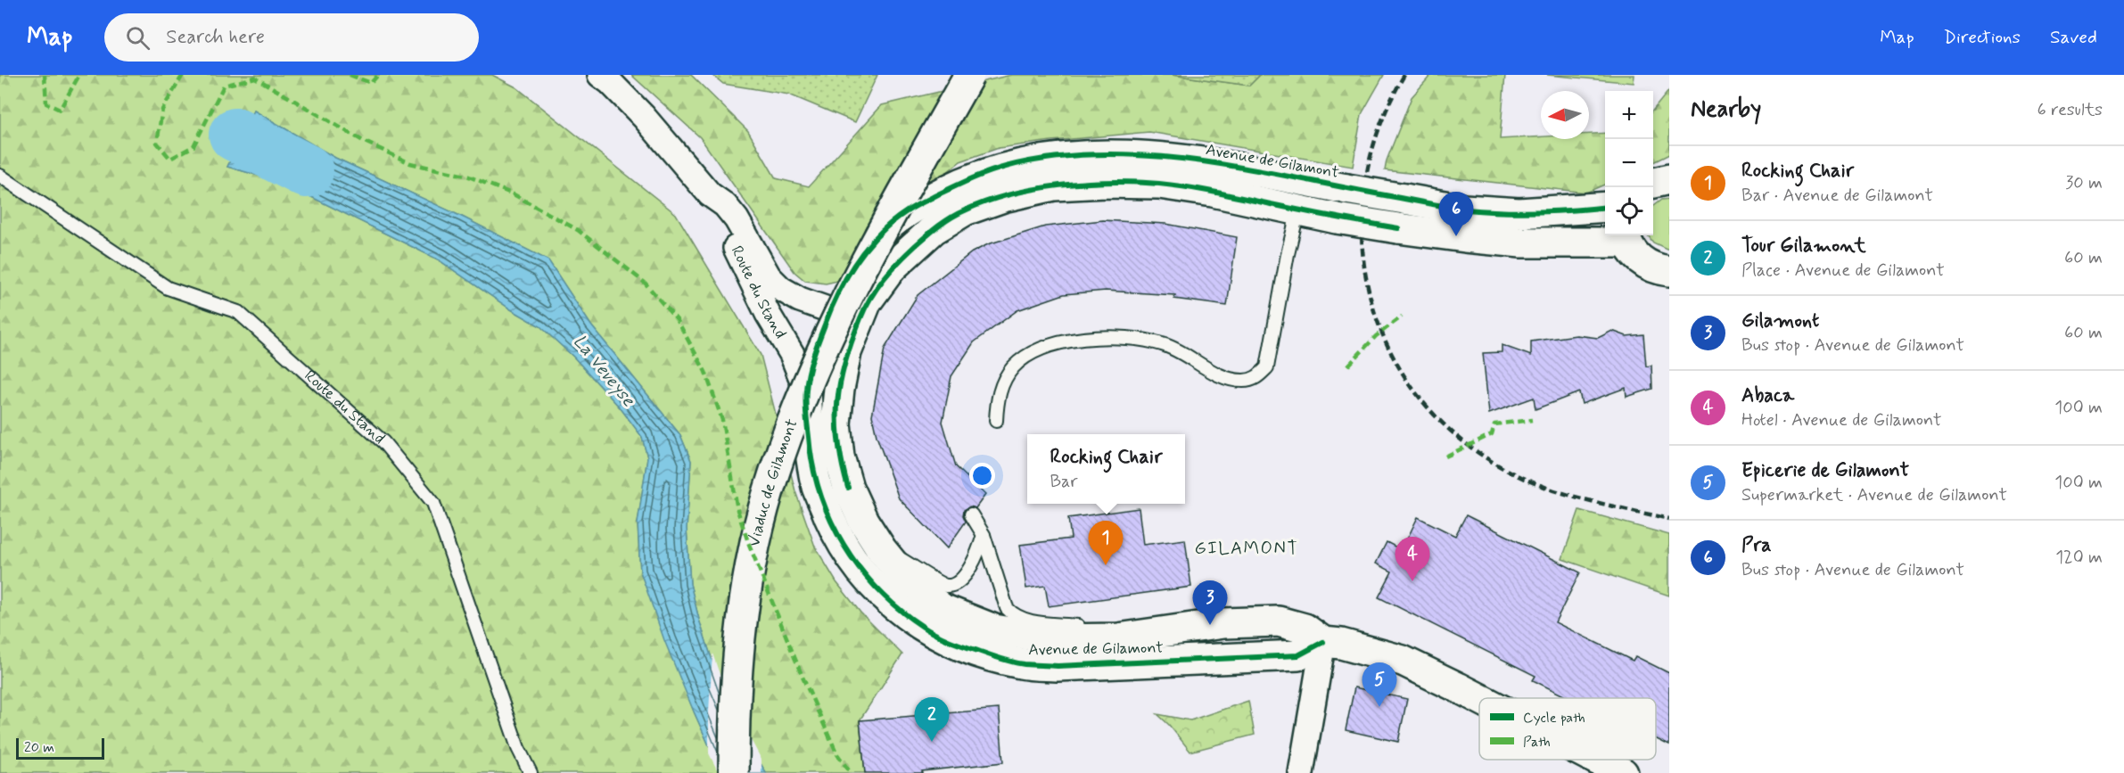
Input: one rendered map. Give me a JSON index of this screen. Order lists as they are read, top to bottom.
{
  "streets": {
    "street": ["Avenue de Gilamont", "Route du Stand", "Viaduc de Gilamont"]
  },
  "crossings": [
    ["Avenue de Gilamont", "Route du Stand"]
  ],
  "districts": ["GILAMONT"],
  "water": ["La Veveyse"],
  "legend": ["Cycle path", "Path"],
  "scale_bar": "20 m",
  "north": "left",
  "page": {
    "header": "Map",
    "search": "Search here",
    "nav": ["Map", "Directions", "Saved"],
    "heading": ["Nearby", "6 results"],
    "map_buttons": ["+", "−"],
    "list": [
      {
        "mark": "1",
        "name": "Rocking Chair",
        "note": "Bar · Avenue de Gilamont",
        "value": "30 m"
      },
      {
        "mark": "2",
        "name": "Tour Gilamont",
        "note": "Place · Avenue de Gilamont",
        "value": "60 m"
      },
      {
        "mark": "3",
        "name": "Gilamont",
        "note": "Bus stop · Avenue de Gilamont",
        "value": "60 m"
      },
      {
        "mark": "4",
        "name": "Abaca",
        "note": "Hotel · Avenue de Gilamont",
        "value": "100 m"
      },
      {
        "mark": "5",
        "name": "Epicerie de Gilamont",
        "note": "Supermarket · Avenue de Gilamont",
        "value": "100 m"
      },
      {
        "mark": "6",
        "name": "Pra",
        "note": "Bus stop · Avenue de Gilamont",
        "value": "120 m"
      }
    ],
    "pins": [
      "6",
      "1",
      "4",
      "3",
      "5",
      "2"
    ],
    "popup": ["Rocking Chair", "Bar"],
    "scale": "20 m"
  }
}
